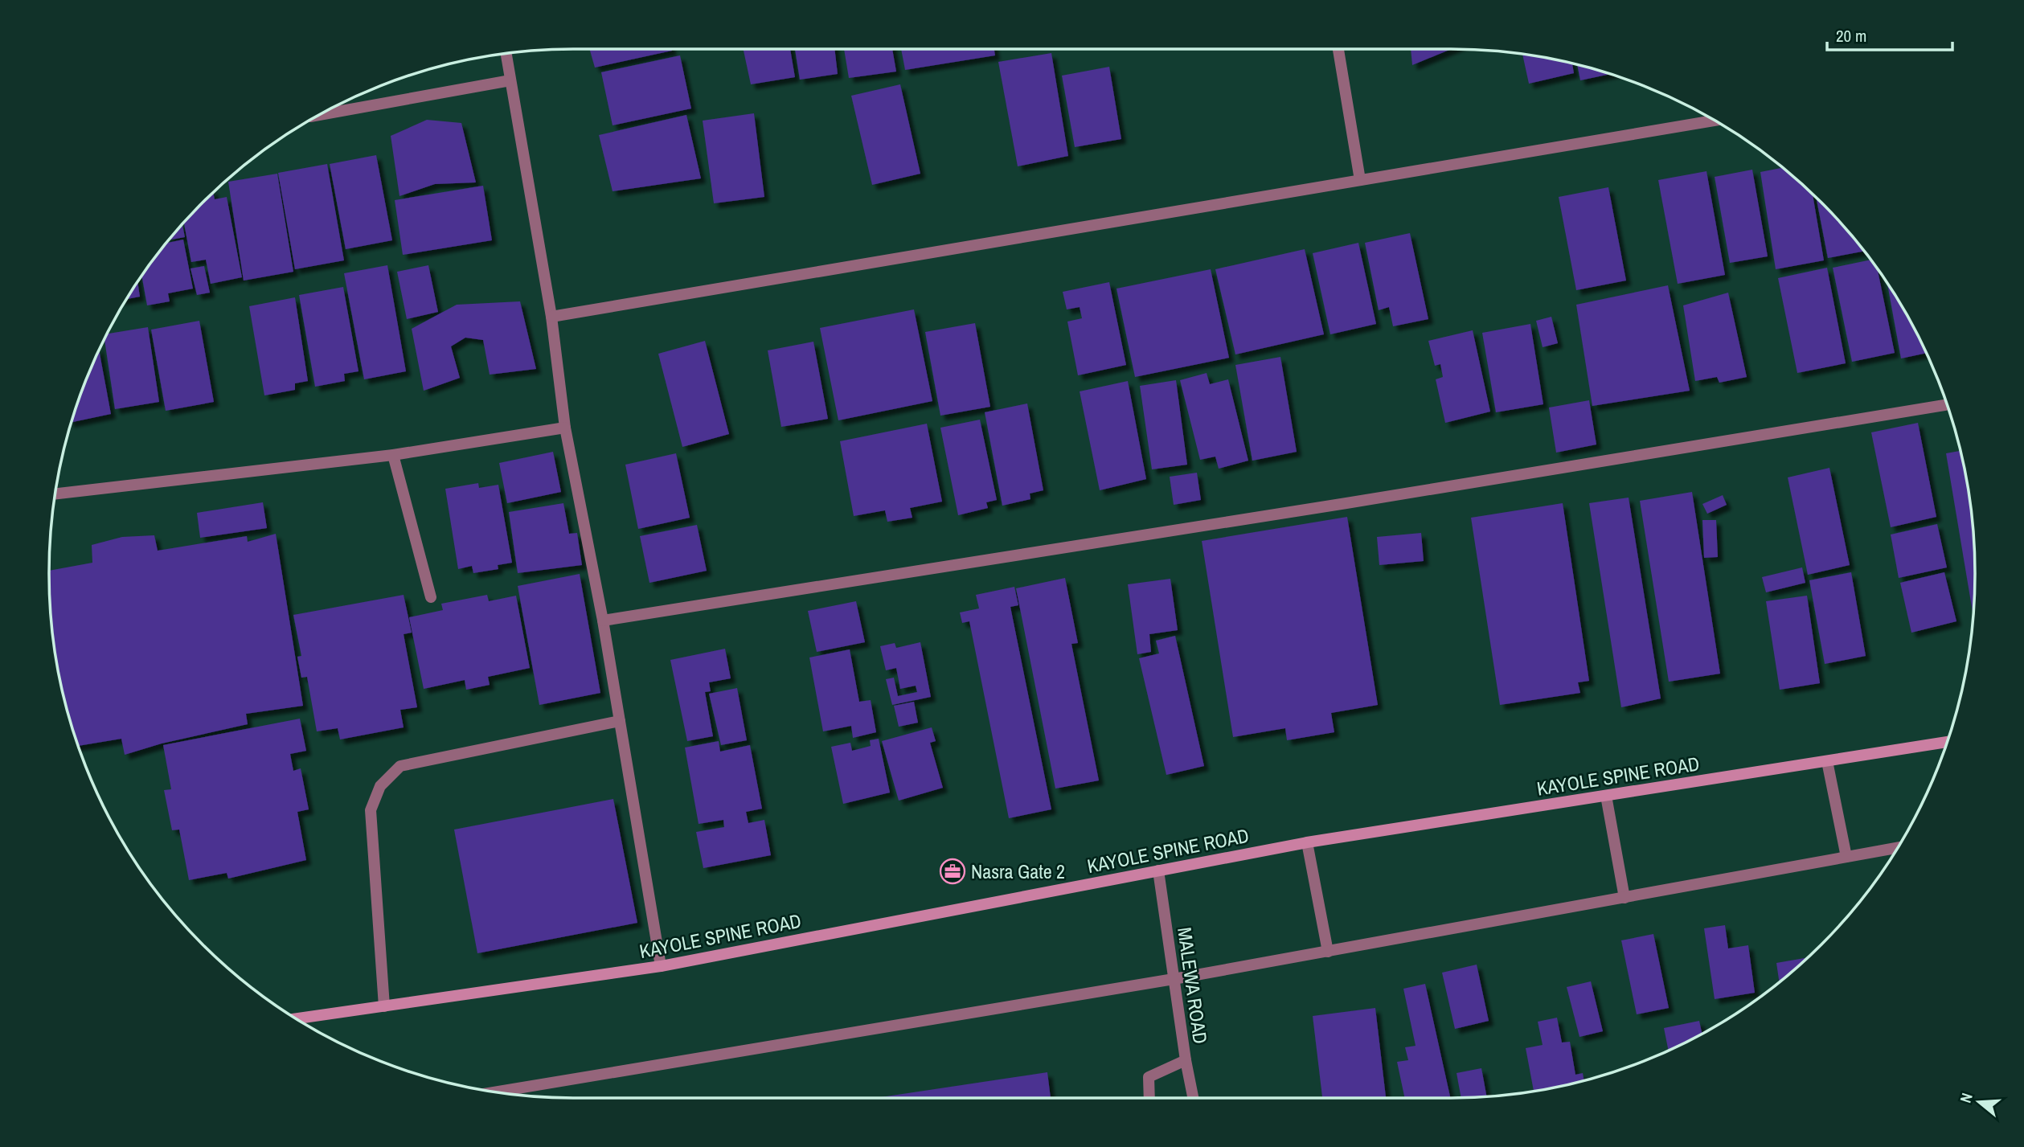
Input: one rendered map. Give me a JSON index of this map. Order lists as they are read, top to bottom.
{
  "streets": {
    "main road": ["KAYOLE SPINE ROAD"],
    "street": ["MALEWA ROAD"]
  },
  "crossings": [
    ["KAYOLE SPINE ROAD", "MALEWA ROAD"]
  ],
  "places": {
    "office": ["Nasra Gate 2"]
  },
  "scale_bar": "20 m",
  "north": "left"
}
